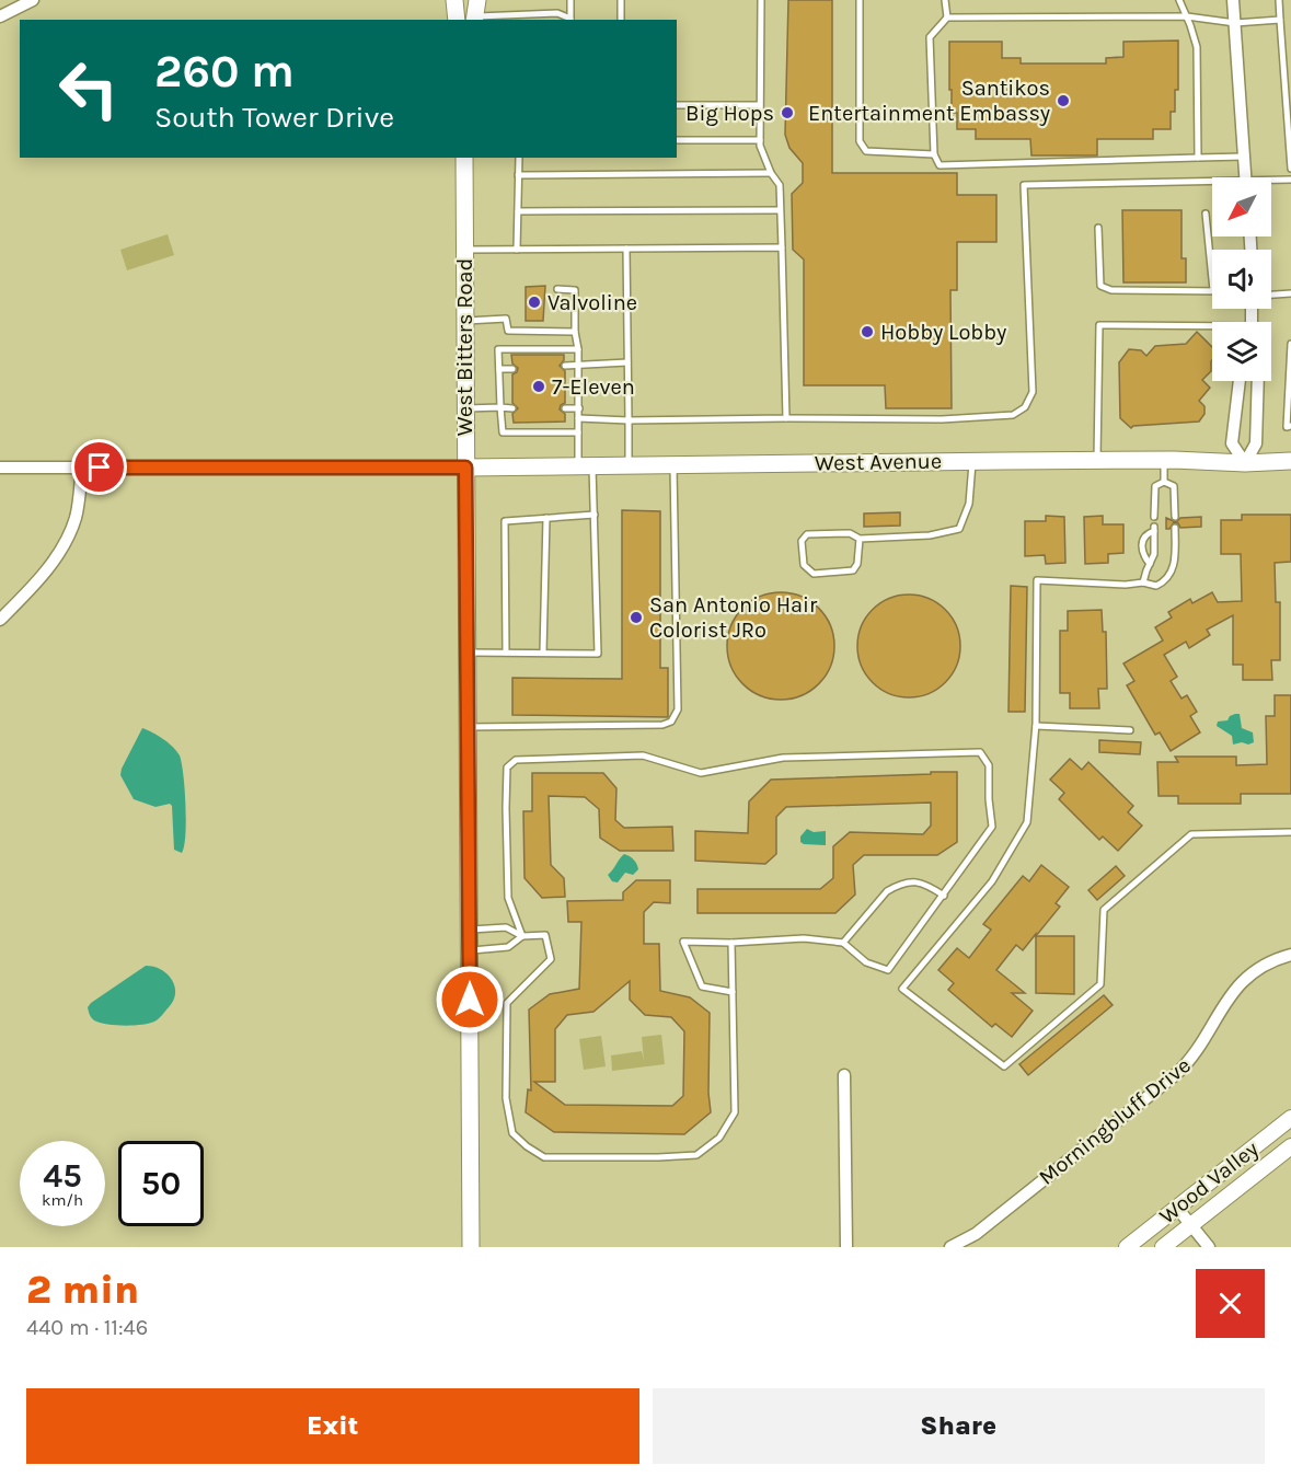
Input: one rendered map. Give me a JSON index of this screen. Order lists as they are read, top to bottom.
{
  "streets": {
    "main road": ["West Bitters Road", "West Avenue"],
    "street": ["Morningbluff Drive", "Wood Valley"]
  },
  "crossings": [
    ["West Bitters Road", "West Avenue"]
  ],
  "places": [
    "Santikos Entertainment Embassy",
    "Big Hops",
    "Valvoline",
    "Hobby Lobby",
    "7-Eleven",
    "San Antonio Hair Colorist JRo"
  ],
  "north": "bottom left",
  "page": {
    "turn": ["260 m", "South Tower Drive"],
    "speed": "45 km/h",
    "limit": "50",
    "heading": ["2 min", "440 m · 11:46"],
    "buttons": ["Exit", "Share"]
  }
}
